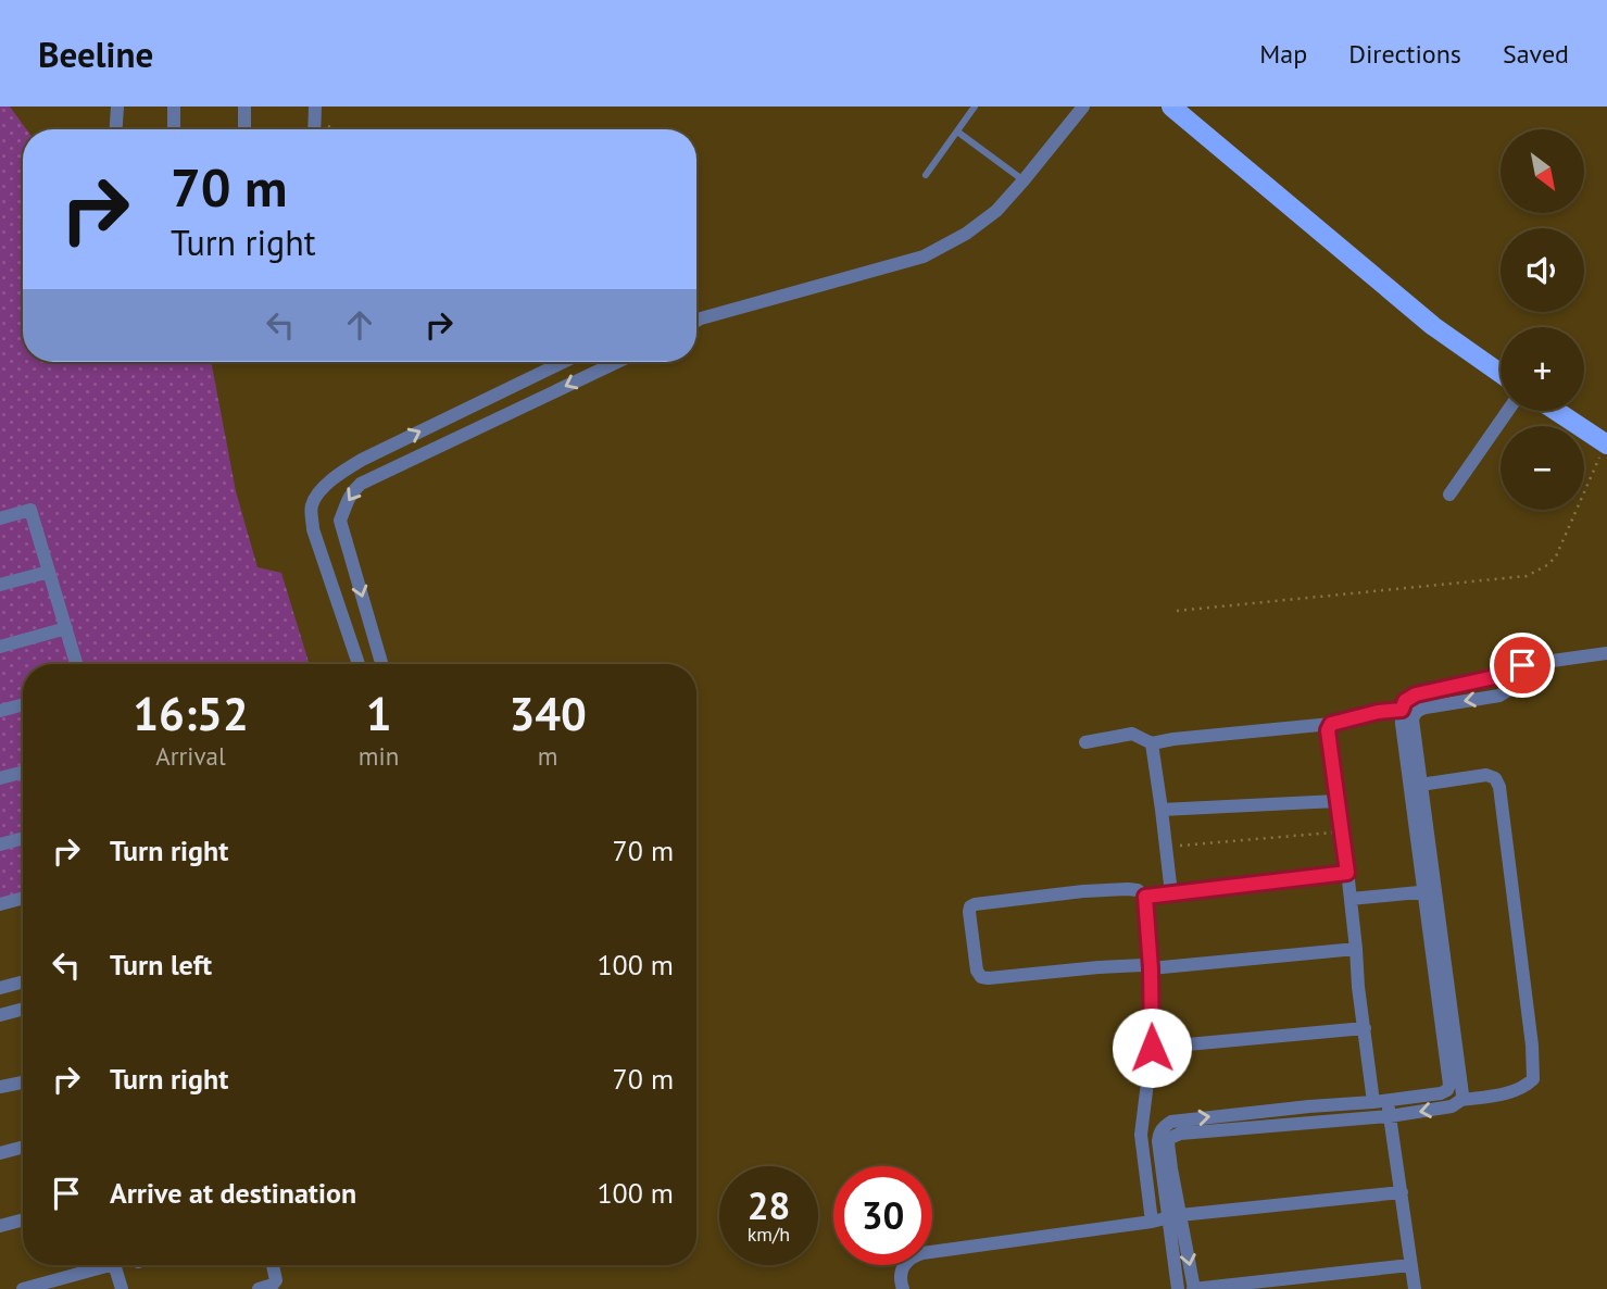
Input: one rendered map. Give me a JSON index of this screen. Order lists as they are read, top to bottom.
{
  "north": "bottom right",
  "page": {
    "header": "Beeline",
    "nav": ["Map", "Directions", "Saved"],
    "map_buttons": ["+", "−"],
    "turn": ["70 m", "Turn right"],
    "eta": [
      "16:52",
      "Arrival",
      "1",
      "min",
      "340",
      "m"
    ],
    "list": [
      {
        "name": "Turn right",
        "value": "70 m"
      },
      {
        "name": "Turn left",
        "value": "100 m"
      },
      {
        "name": "Turn right",
        "value": "70 m"
      },
      {
        "name": "Arrive at destination",
        "value": "100 m"
      }
    ],
    "speed": "28 km/h",
    "limit": "30"
  }
}
